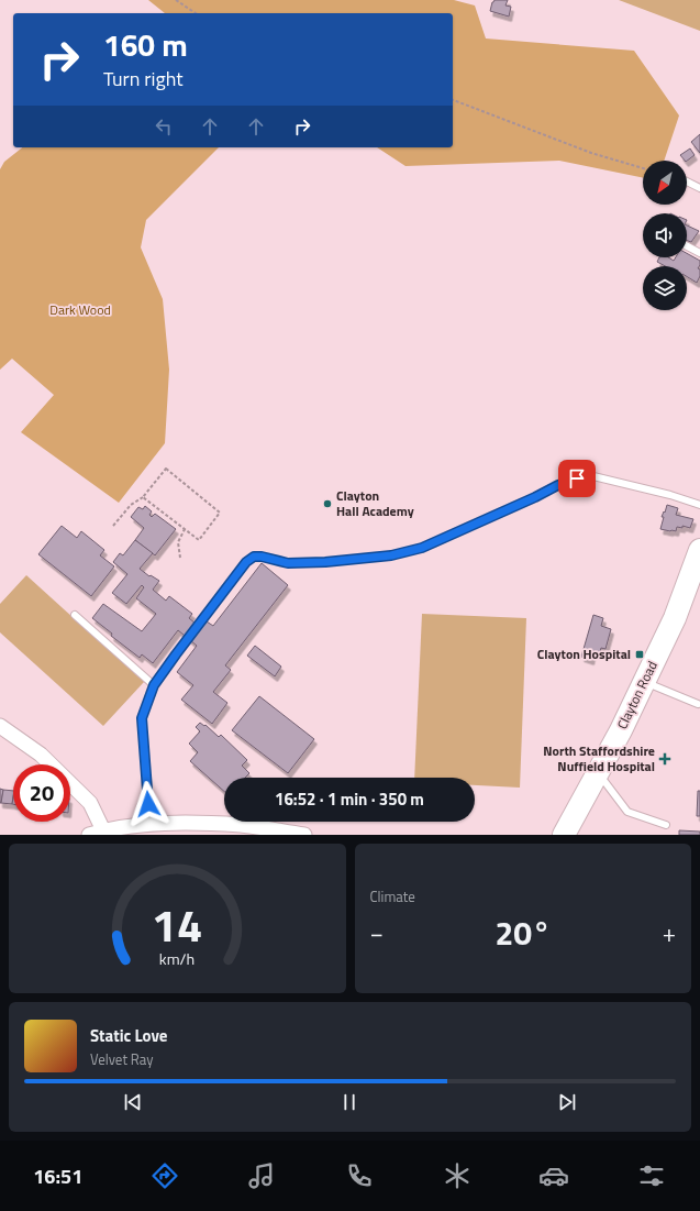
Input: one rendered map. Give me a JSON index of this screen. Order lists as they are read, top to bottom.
{
  "streets": {
    "main road": ["Clayton Road"]
  },
  "parks": ["Dark Wood"],
  "places": {
    "other": ["Clayton Hall Academy"],
    "transit": ["Clayton Hospital"],
    "health": ["North Staffordshire Nuffield Hospital"]
  },
  "north": "bottom left",
  "page": {
    "turn": ["160 m", "Turn right"],
    "limit": "20",
    "trip": "16:52 · 1 min · 350 m",
    "tile": "Climate",
    "heat": ["−", "20°", "+"],
    "song": ["Static Love", "Velvet Ray"],
    "tabs": "16:51",
    "gauge": ["14", "km/h"]
  }
}
